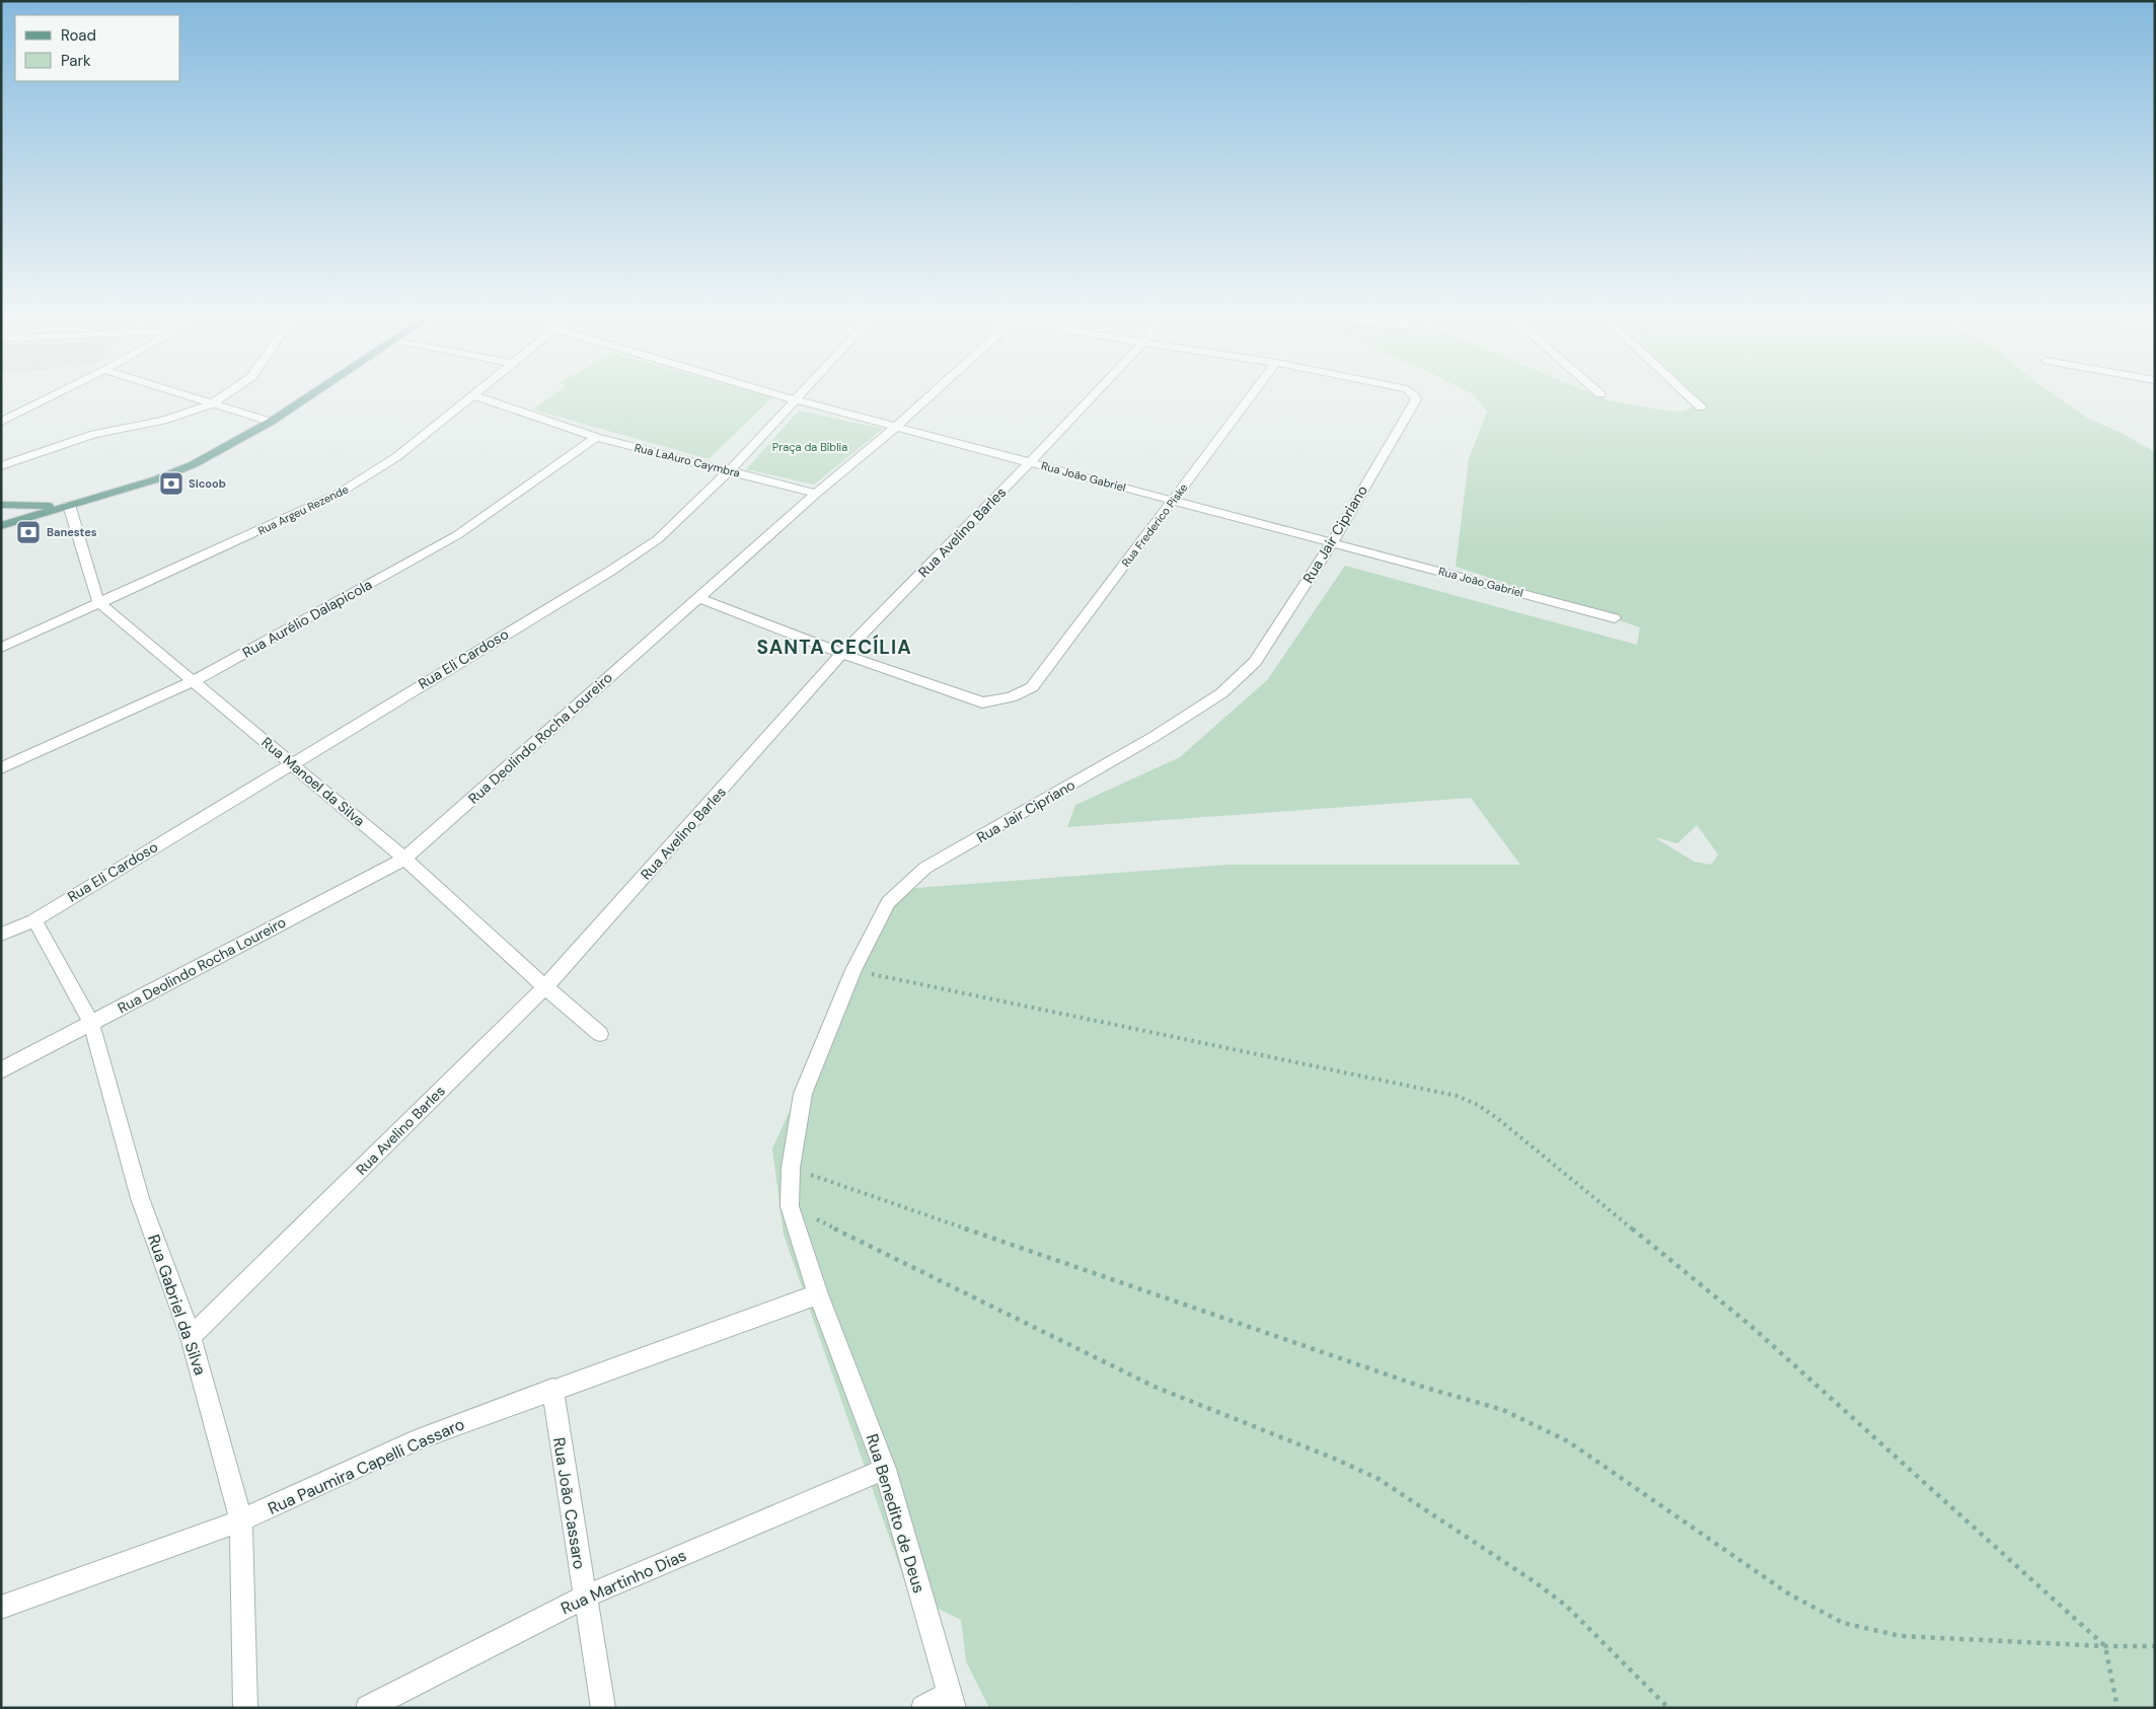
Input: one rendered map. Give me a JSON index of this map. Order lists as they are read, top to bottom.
{
  "streets": {
    "street": [
      "Rua LaAuro Caymbra",
      "Rua João Gabriel",
      "Rua Argeu Rezende",
      "Rua Frederico Piske",
      "Rua Avelino Barles",
      "Rua Jair Cipriano",
      "Rua Aurélio Dalapicola",
      "Rua Eli Cardoso",
      "Rua Deolindo Rocha Loureiro",
      "Rua Manoel da Silva",
      "Rua Gabriel da Silva",
      "Rua Paumira Capelli Cassaro",
      "Rua João Cassaro",
      "Rua Benedito de Deus",
      "Rua Martinho Dias"
    ]
  },
  "crossings": [
    ["Rua LaAuro Caymbra", "Rua Aurélio Dalapicola"],
    ["Rua LaAuro Caymbra", "Rua Eli Cardoso"],
    ["Rua LaAuro Caymbra", "Rua Deolindo Rocha Loureiro"],
    ["Rua João Gabriel", "Rua Frederico Piske"],
    ["Rua João Gabriel", "Rua Avelino Barles"],
    ["Rua João Gabriel", "Rua Jair Cipriano"],
    ["Rua João Gabriel", "Rua Eli Cardoso"],
    ["Rua João Gabriel", "Rua Deolindo Rocha Loureiro"],
    ["Rua Argeu Rezende", "Rua Manoel da Silva"],
    ["Rua Frederico Piske", "Rua Avelino Barles"],
    ["Rua Avelino Barles", "Rua Manoel da Silva"],
    ["Rua Avelino Barles", "Rua Gabriel da Silva"],
    ["Rua Jair Cipriano", "Rua Paumira Capelli Cassaro"],
    ["Rua Jair Cipriano", "Rua Benedito de Deus"],
    ["Rua Aurélio Dalapicola", "Rua Manoel da Silva"],
    ["Rua Eli Cardoso", "Rua Manoel da Silva"],
    ["Rua Eli Cardoso", "Rua Gabriel da Silva"],
    ["Rua Deolindo Rocha Loureiro", "Rua Manoel da Silva"],
    ["Rua Deolindo Rocha Loureiro", "Rua Gabriel da Silva"],
    ["Rua Gabriel da Silva", "Rua Paumira Capelli Cassaro"],
    ["Rua Paumira Capelli Cassaro", "Rua João Cassaro"],
    ["Rua Paumira Capelli Cassaro", "Rua Benedito de Deus"],
    ["Rua João Cassaro", "Rua Martinho Dias"],
    ["Rua Benedito de Deus", "Rua Martinho Dias"]
  ],
  "districts": ["SANTA CECÍLIA"],
  "parks": ["Praça da Bíblia"],
  "places": {
    "bank": ["Sicoob", "Banestes"]
  },
  "legend": ["Road", "Park"]
}
